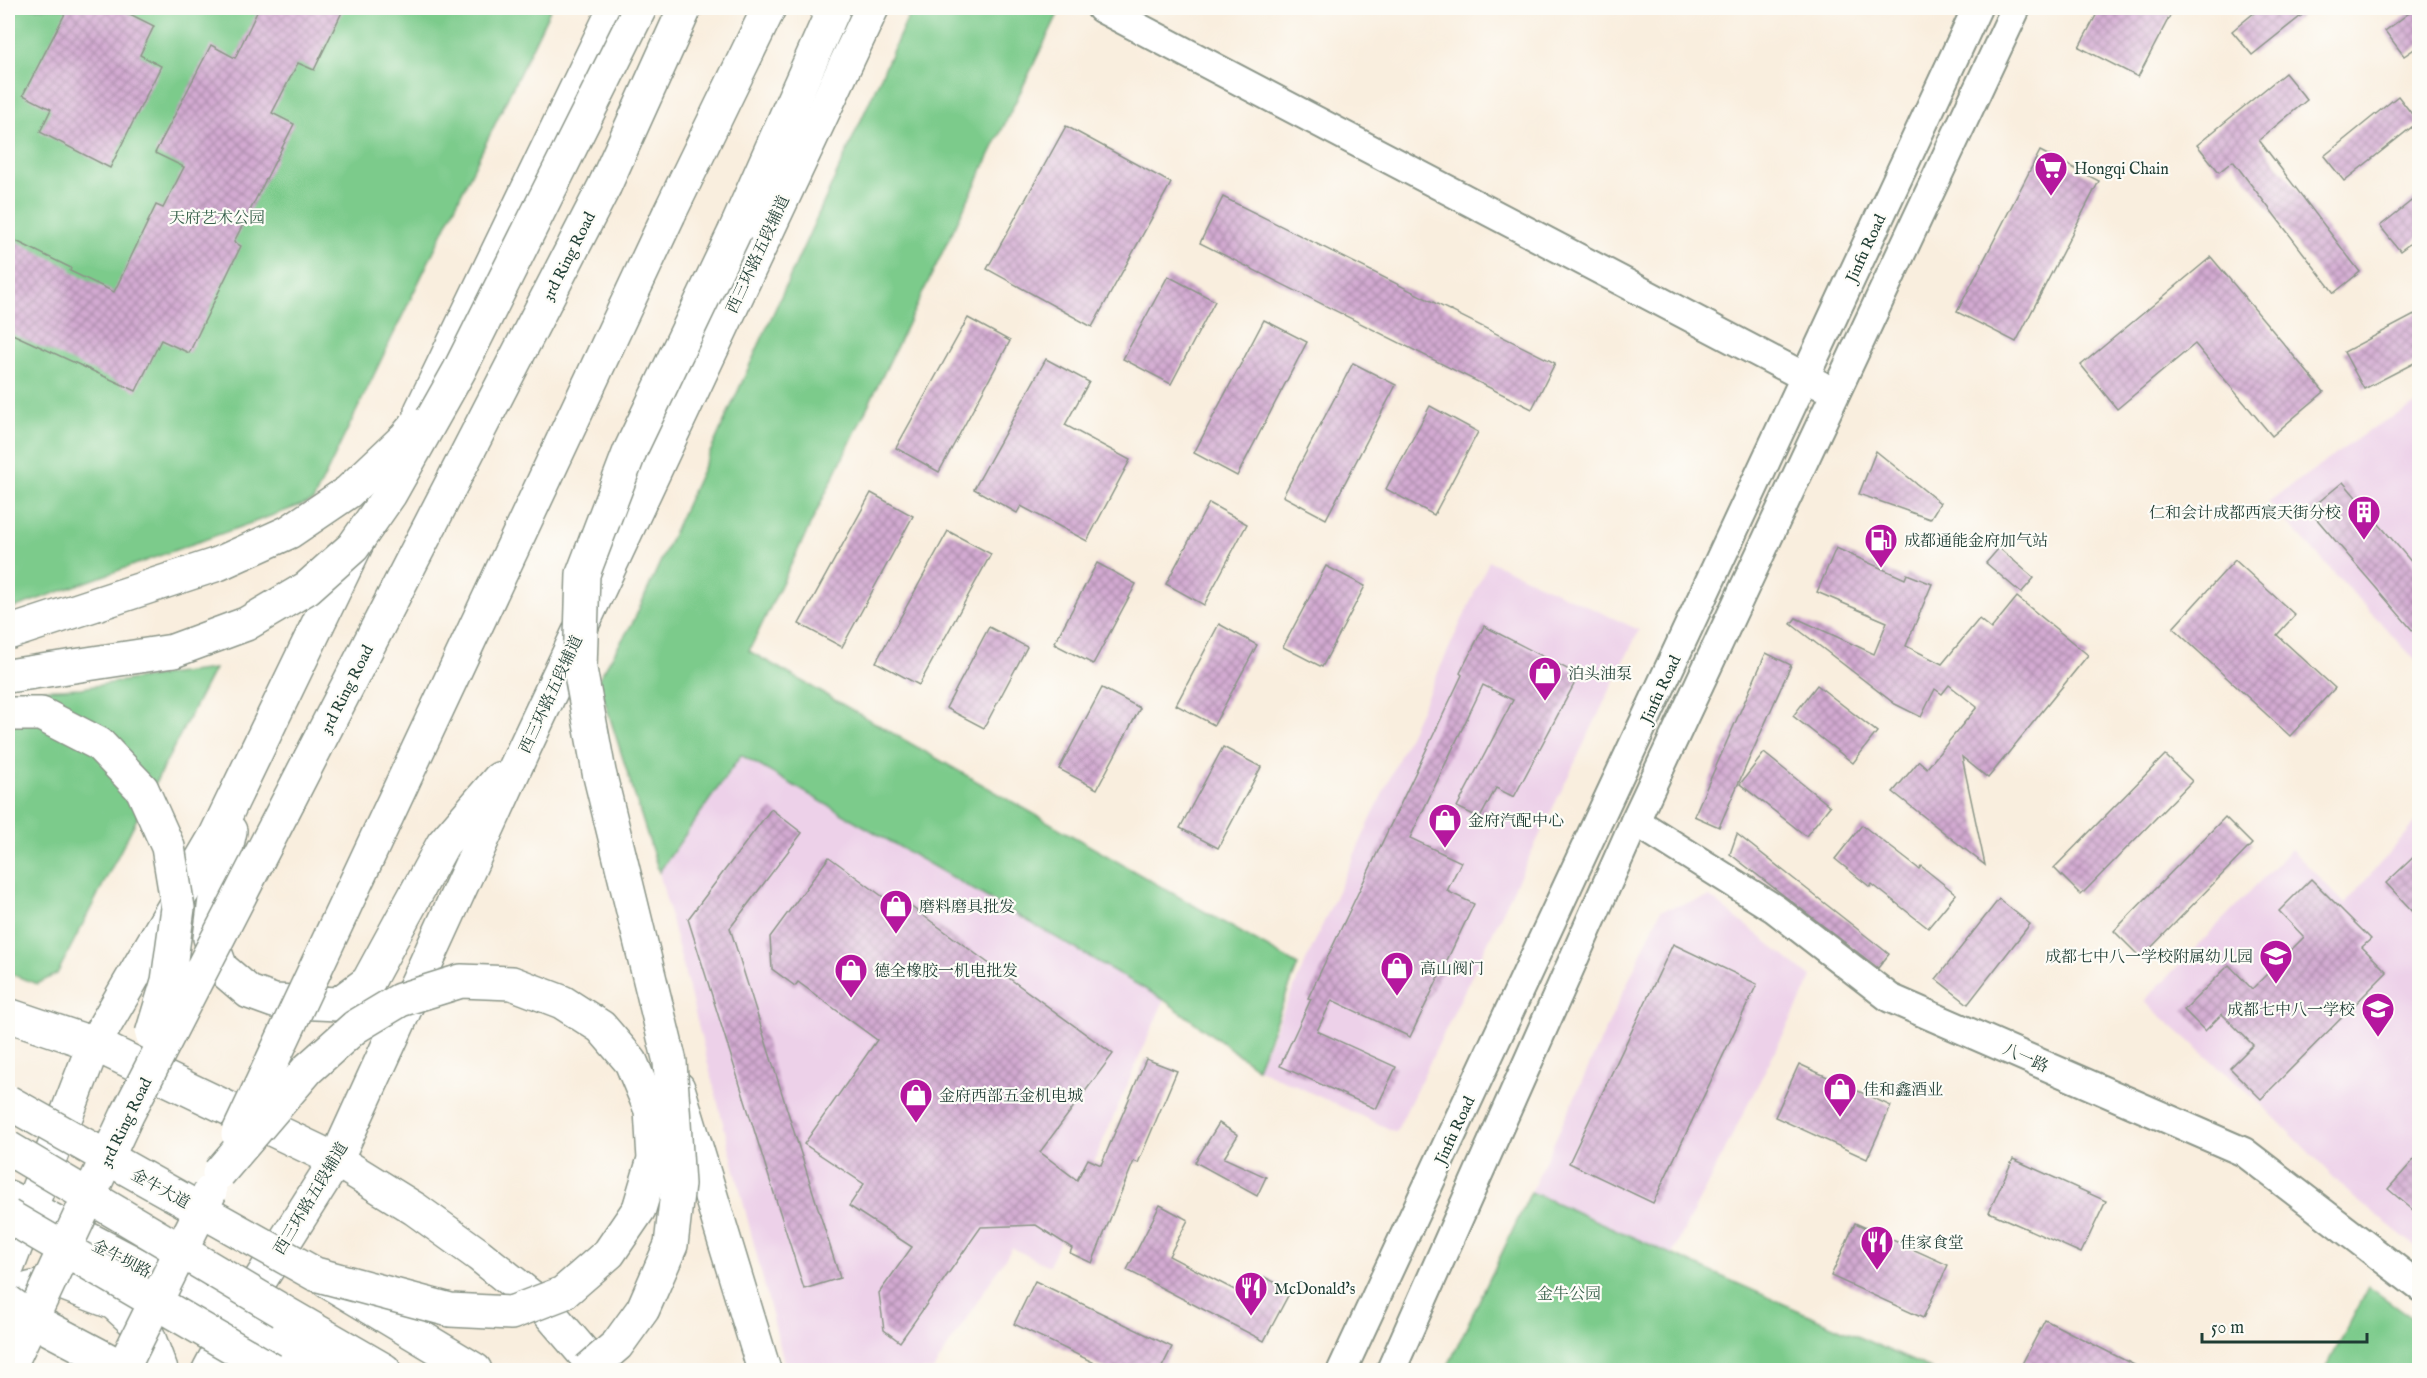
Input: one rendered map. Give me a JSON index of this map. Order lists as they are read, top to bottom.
{
  "streets": {
    "main road": [
      "西三环路五段辅道",
      "3rd Ring Road",
      "金牛大道",
      "金牛坝路"
    ],
    "street": ["Jinfu Road", "八一路"]
  },
  "crossings": [
    ["Jinfu Road", "八一路"],
    ["西三环路五段辅道", "金牛坝路"]
  ],
  "parks": ["天府艺术公园", "金牛公园"],
  "places": {
    "supermarket": ["Hongqi Chain"],
    "building": ["仁和会计成都西宸天街分校"],
    "fuel station": ["成都通能金府加气站"],
    "shop": [
      "泊头油泵",
      "金府汽配中心",
      "磨料磨具批发",
      "高山阀门",
      "德全橡胶一机电批发",
      "佳和鑫酒业",
      "金府西部五金机电城"
    ],
    "school or university": ["成都七中八一学校附属幼儿园", "成都七中八一学校"],
    "restaurant": ["佳家食堂", "McDonald's"]
  },
  "scale_bar": "50 m"
}
